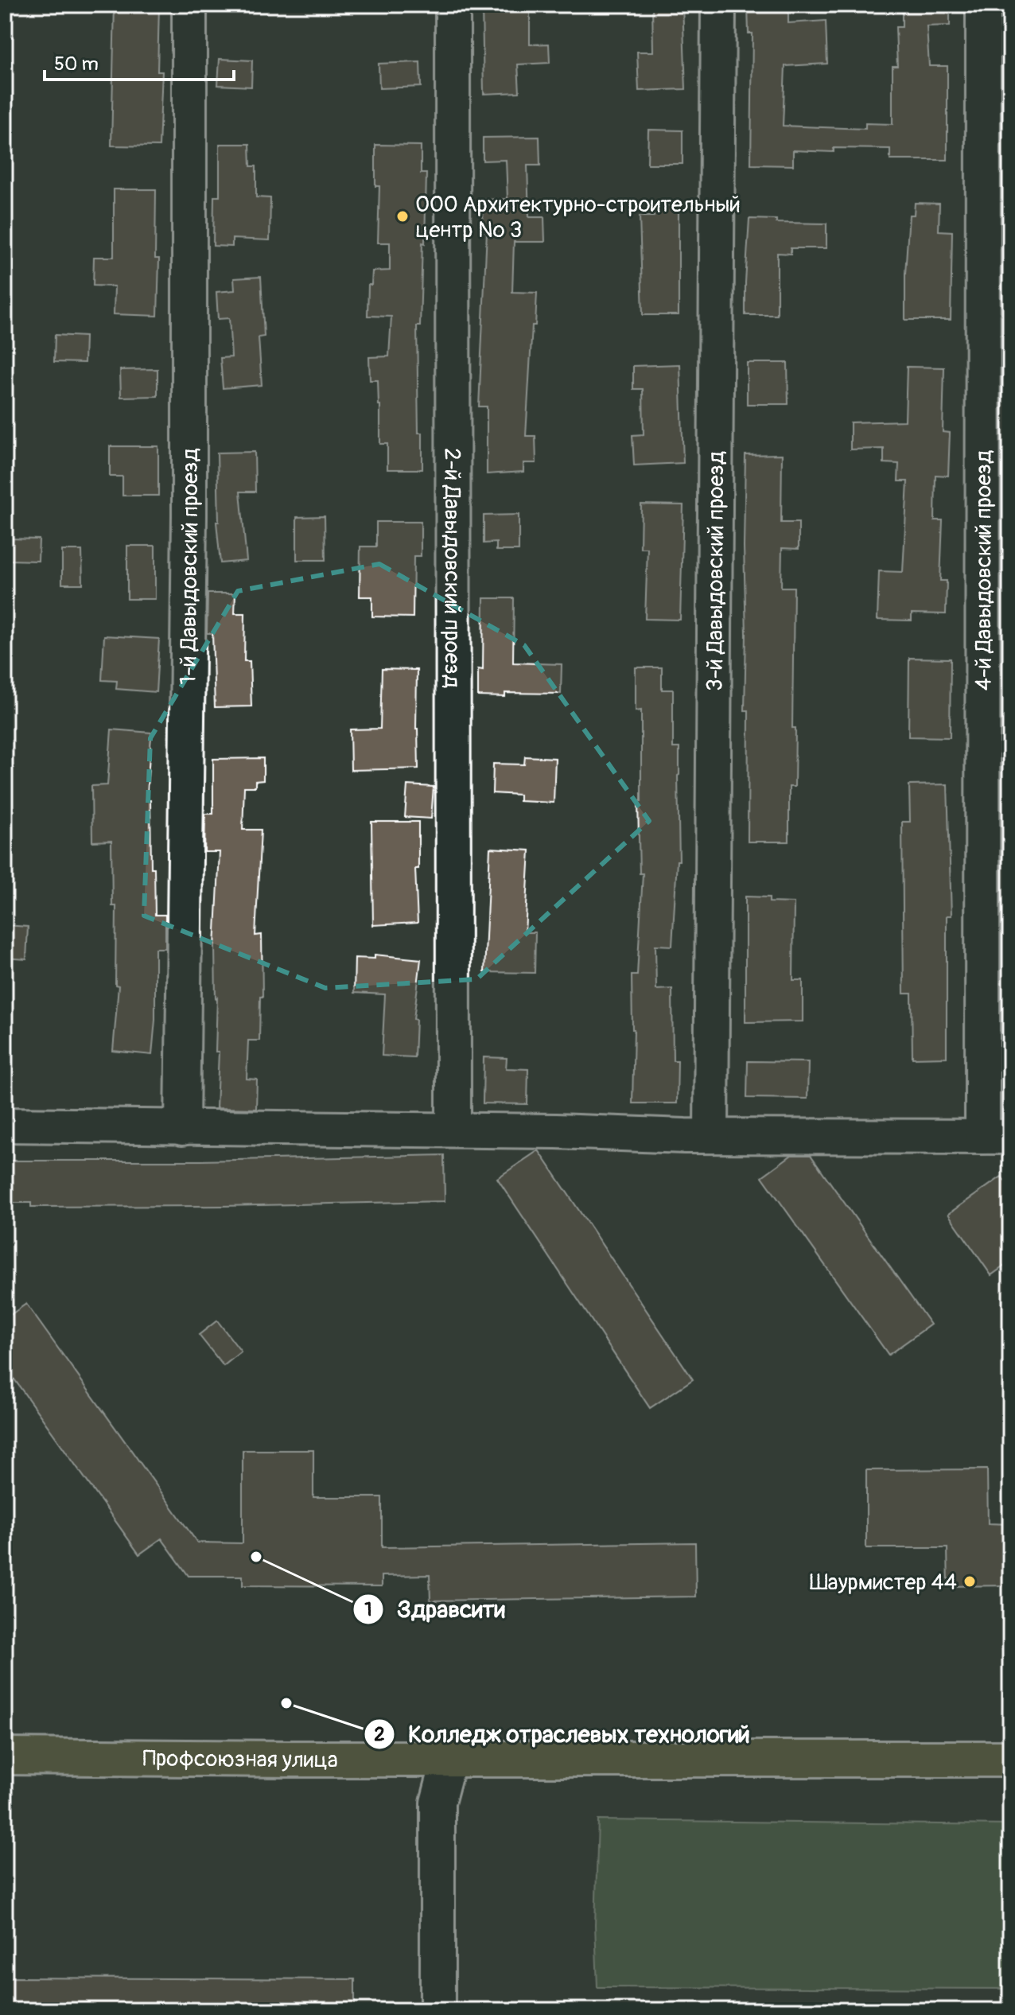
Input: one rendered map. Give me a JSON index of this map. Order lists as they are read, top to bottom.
{
  "streets": {
    "highway": ["Профсоюзная улица"],
    "street": [
      "1-й Давыдовский проезд",
      "2-й Давыдовский проезд",
      "3-й Давыдовский проезд",
      "4-й Давыдовский проезд"
    ]
  },
  "places": [
    "ООО Архитектурно-строительный центр № 3",
    "Здравсити",
    "Шаурмистер 44",
    "Колледж отраслевых технологий"
  ],
  "scale_bar": "50 m"
}
